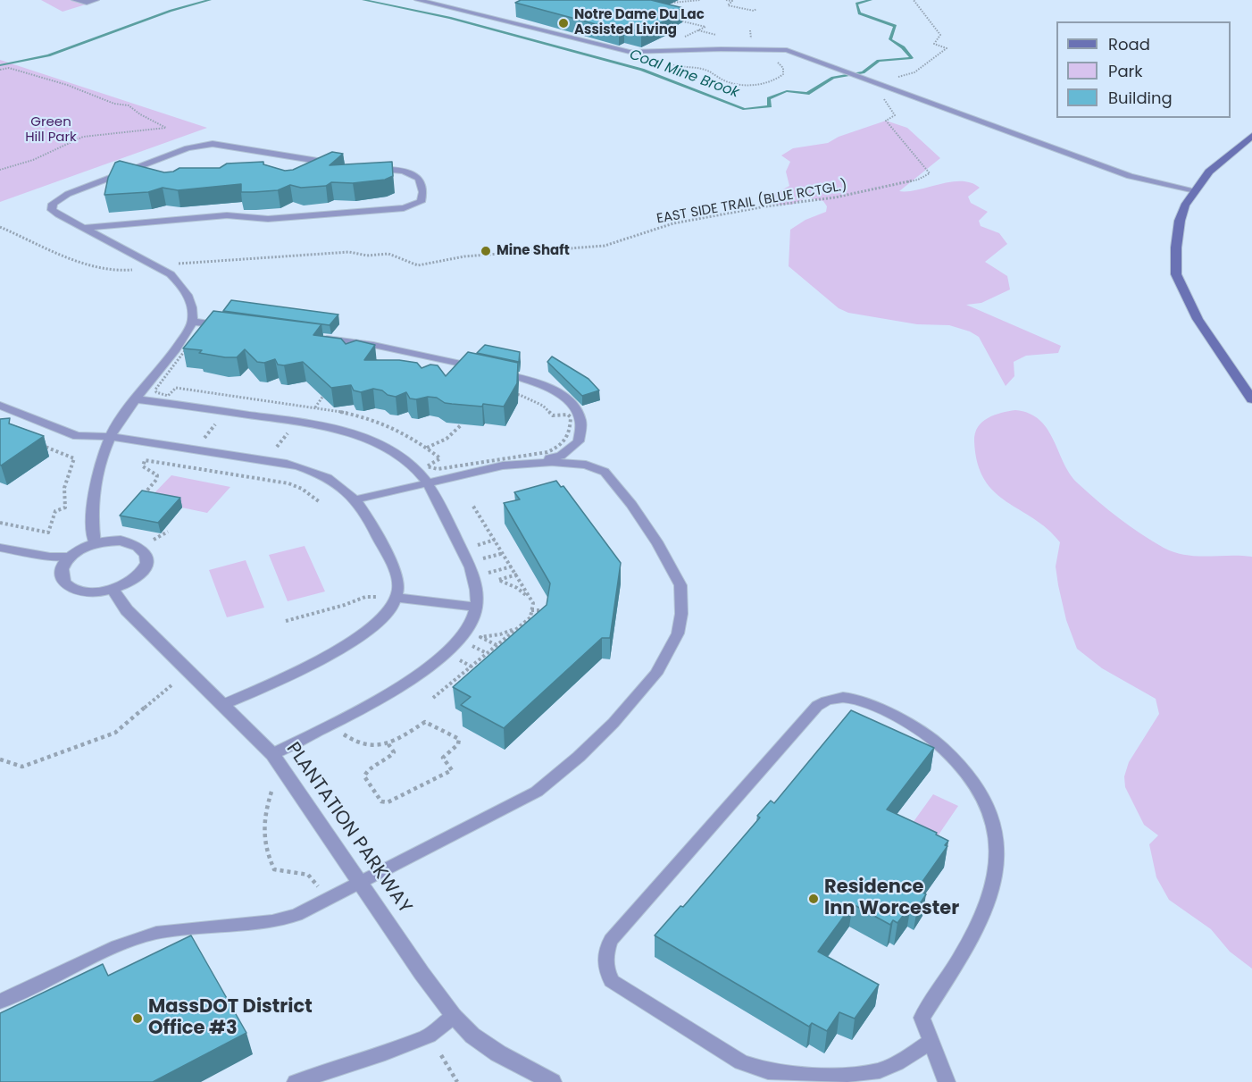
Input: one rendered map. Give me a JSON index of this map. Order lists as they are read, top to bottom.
{
  "streets": {
    "street": ["PLANTATION PARKWAY"],
    "path": ["EAST SIDE TRAIL (BLUE RCTGL.)"]
  },
  "water": ["Coal Mine Brook"],
  "parks": ["Green Hill Park"],
  "places": [
    "Notre Dame Du Lac Assisted Living",
    "Mine Shaft",
    "Residence Inn Worcester",
    "MassDOT District Office #3"
  ],
  "legend": ["Road", "Park", "Building"]
}
